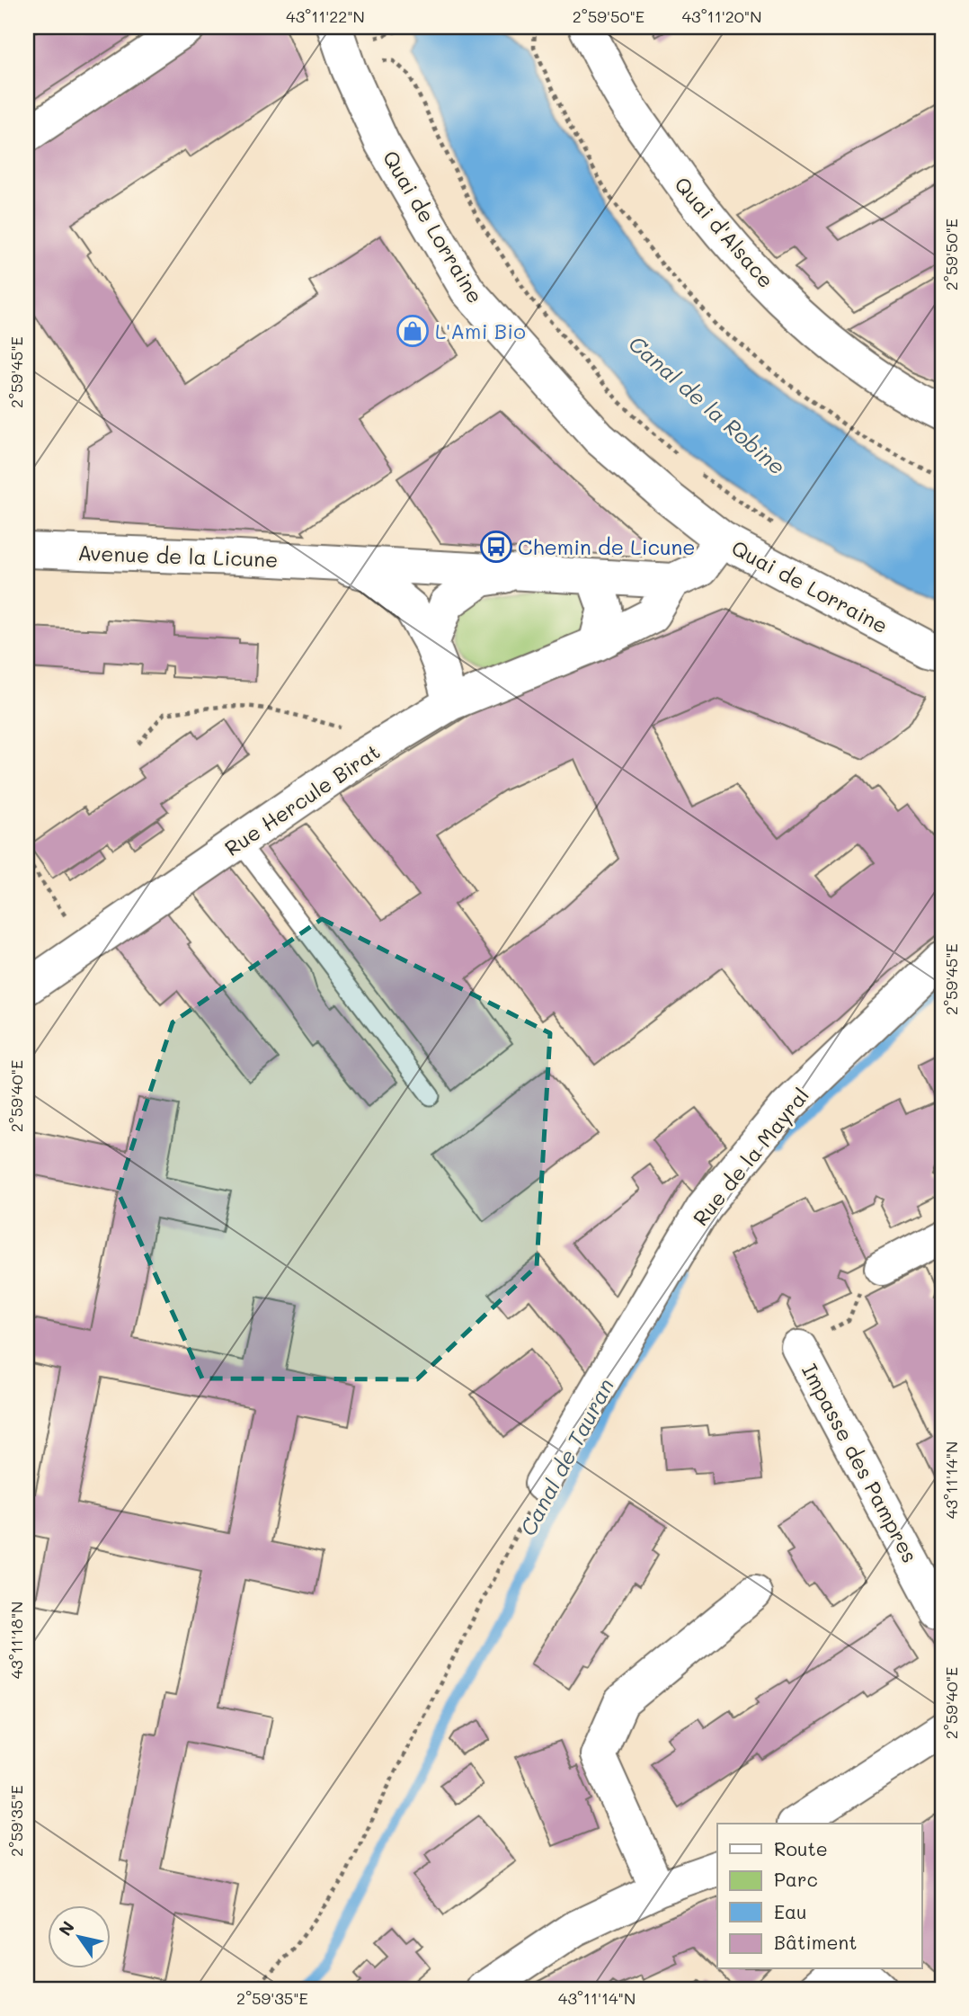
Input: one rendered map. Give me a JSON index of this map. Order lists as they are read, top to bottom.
{
  "streets": {
    "street": [
      "Quai de Lorraine",
      "Quai d'Alsace",
      "Avenue de la Licune",
      "Rue Hercule Birat",
      "Rue de la Mayral",
      "Impasse des Pampres"
    ]
  },
  "crossings": [
    ["Quai de Lorraine", "Rue Hercule Birat"]
  ],
  "water": ["Canal de la Robine", "Canal de Tauran"],
  "places": {
    "shop": ["L'Ami Bio"],
    "bus stop": ["Chemin de Licune"]
  },
  "legend": [
    "Route",
    "Parc",
    "Eau",
    "Bâtiment"
  ],
  "north": "top left",
  "coordinates": [
    "43°11'22\"N",
    "2°59'50\"E",
    "43°11'20\"N",
    "2°59'45\"E",
    "2°59'40\"E",
    "43°11'14\"N",
    "43°11'18\"N",
    "2°59'35\"E"
  ]
}
